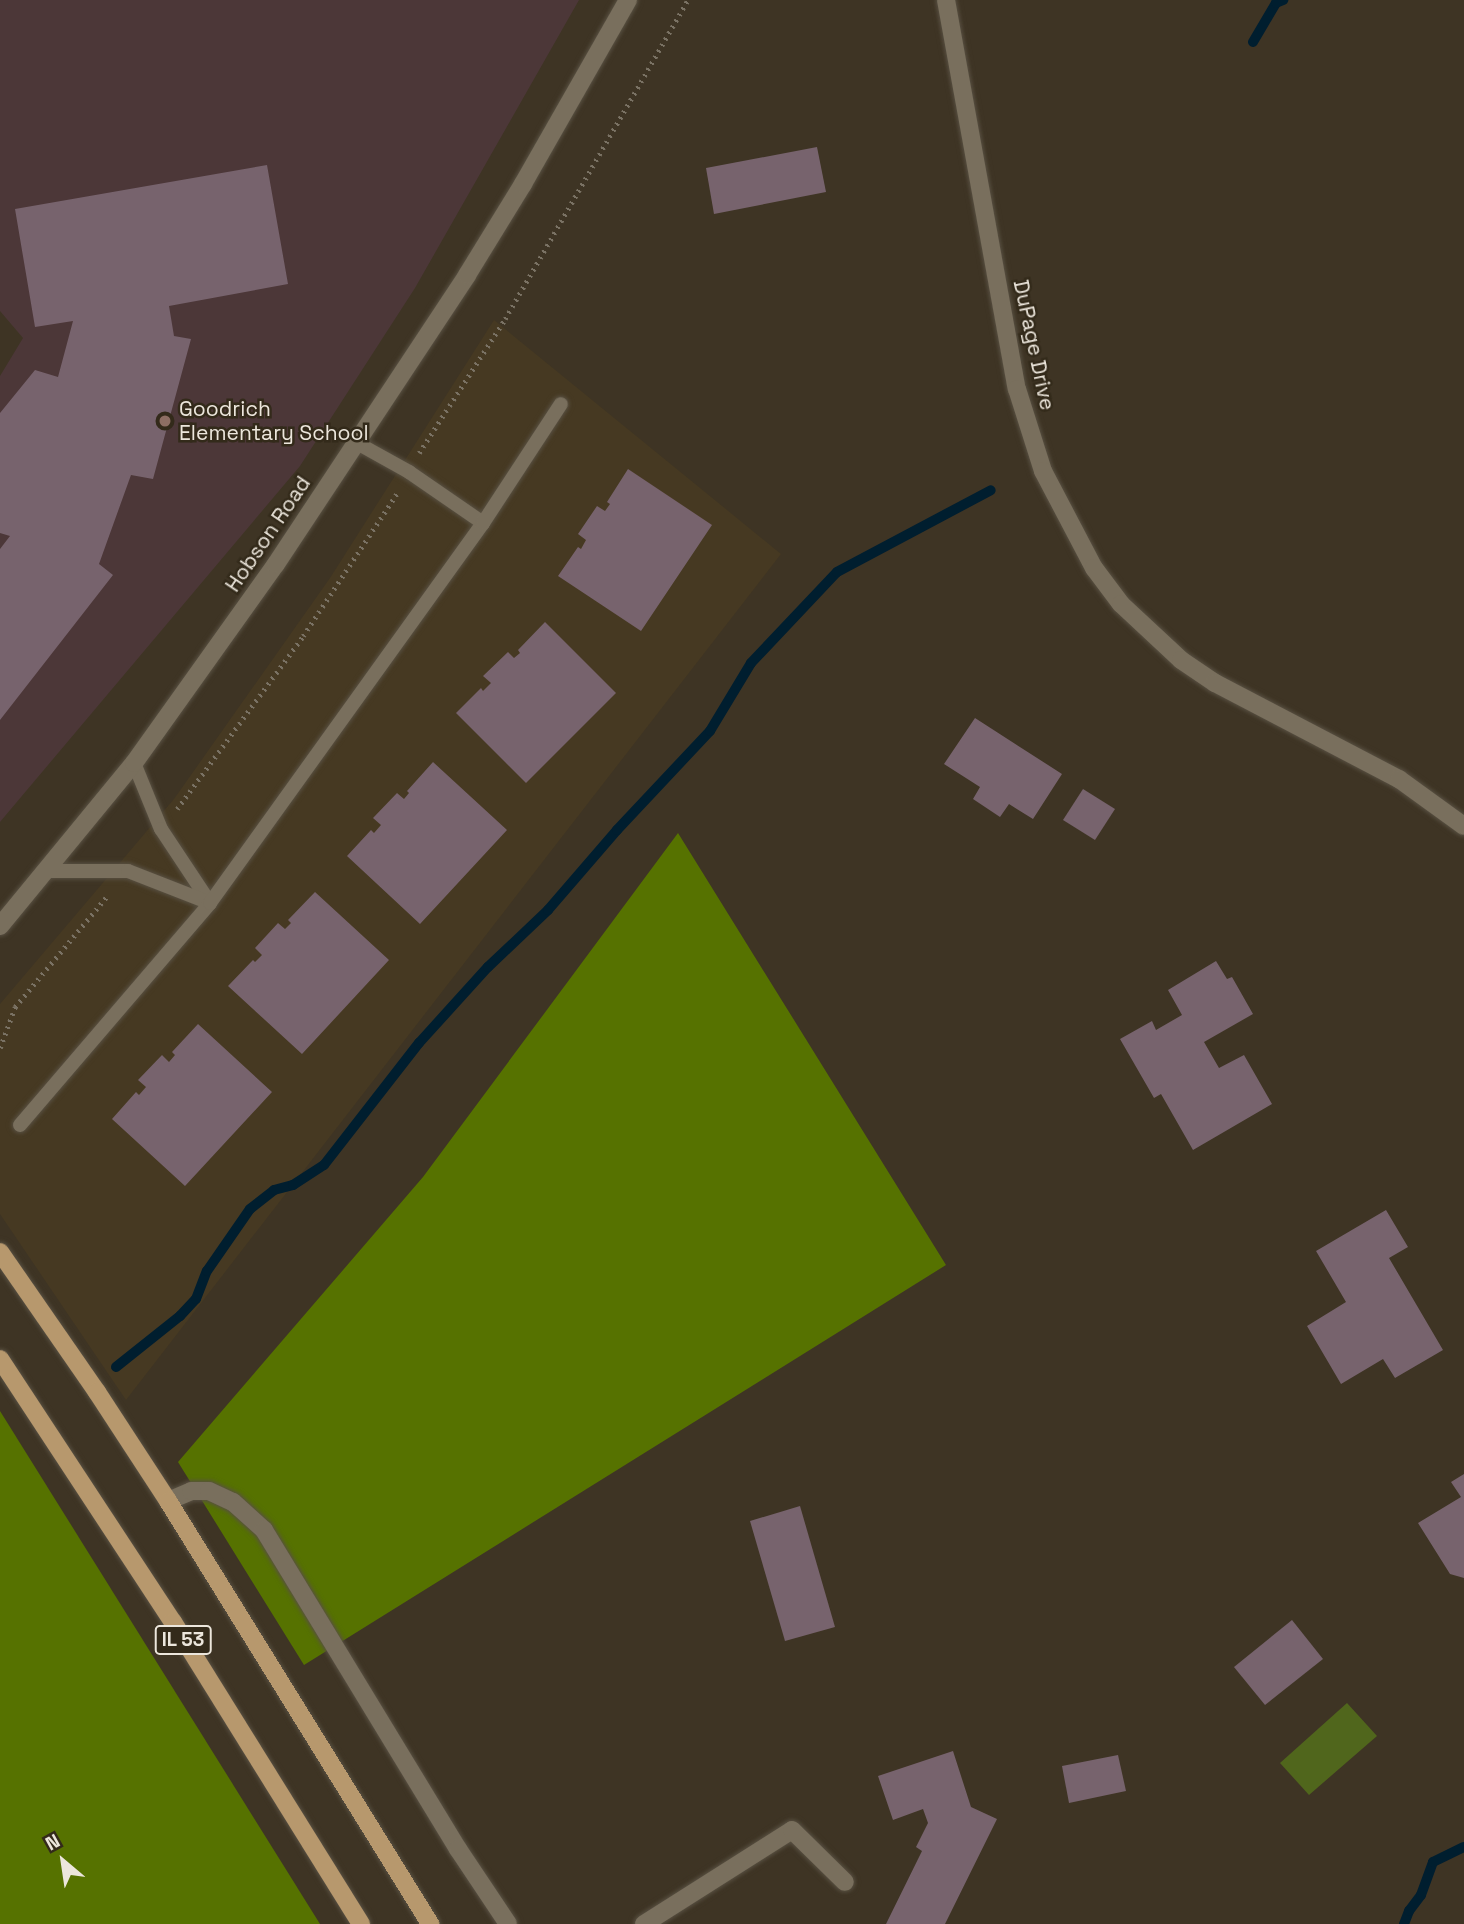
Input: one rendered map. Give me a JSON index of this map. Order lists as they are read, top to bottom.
{
  "streets": {
    "main road": ["IL 53"],
    "street": ["DuPage Drive", "Hobson Road"]
  },
  "places": ["Goodrich Elementary School"],
  "north": "top left"
}
